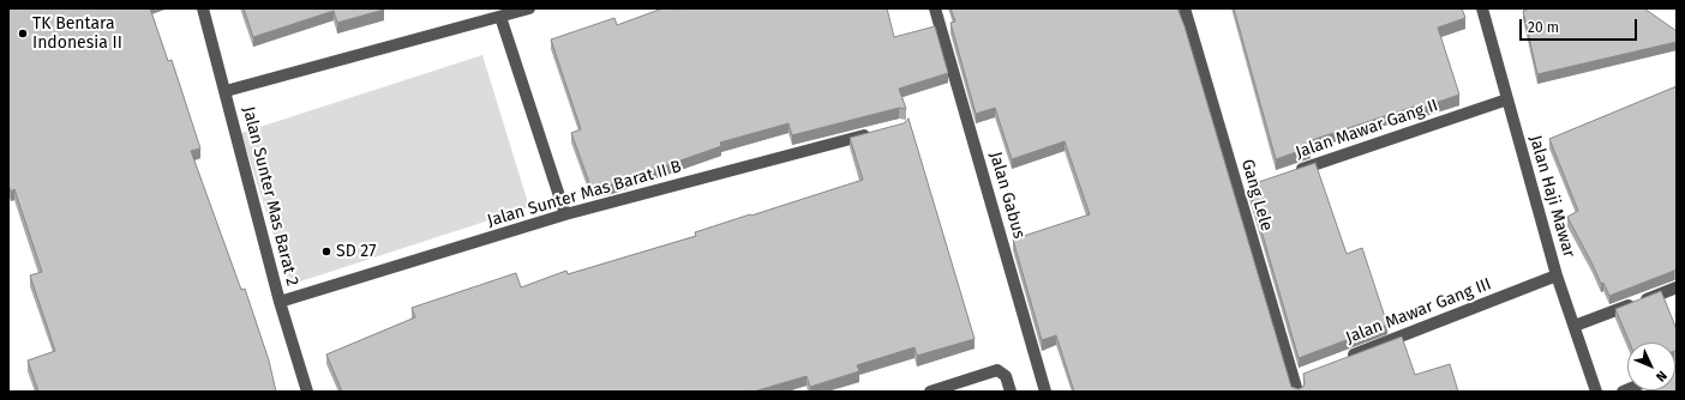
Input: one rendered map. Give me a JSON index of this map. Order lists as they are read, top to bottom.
{
  "streets": {
    "street": [
      "Jalan Mawar Gang II",
      "Jalan Sunter Mas Barat II B",
      "Jalan Gabus",
      "Gang Lele",
      "Jalan Sunter Mas Barat 2",
      "Jalan Haji Mawar",
      "Jalan Mawar Gang III"
    ]
  },
  "crossings": [
    ["Jalan Mawar Gang II", "Jalan Haji Mawar"],
    ["Jalan Sunter Mas Barat II B", "Jalan Sunter Mas Barat 2"],
    ["Jalan Haji Mawar", "Jalan Mawar Gang III"]
  ],
  "places": ["TK Bentara Indonesia II", "SD 27"],
  "scale_bar": "20 m",
  "north": "bottom right"
}
